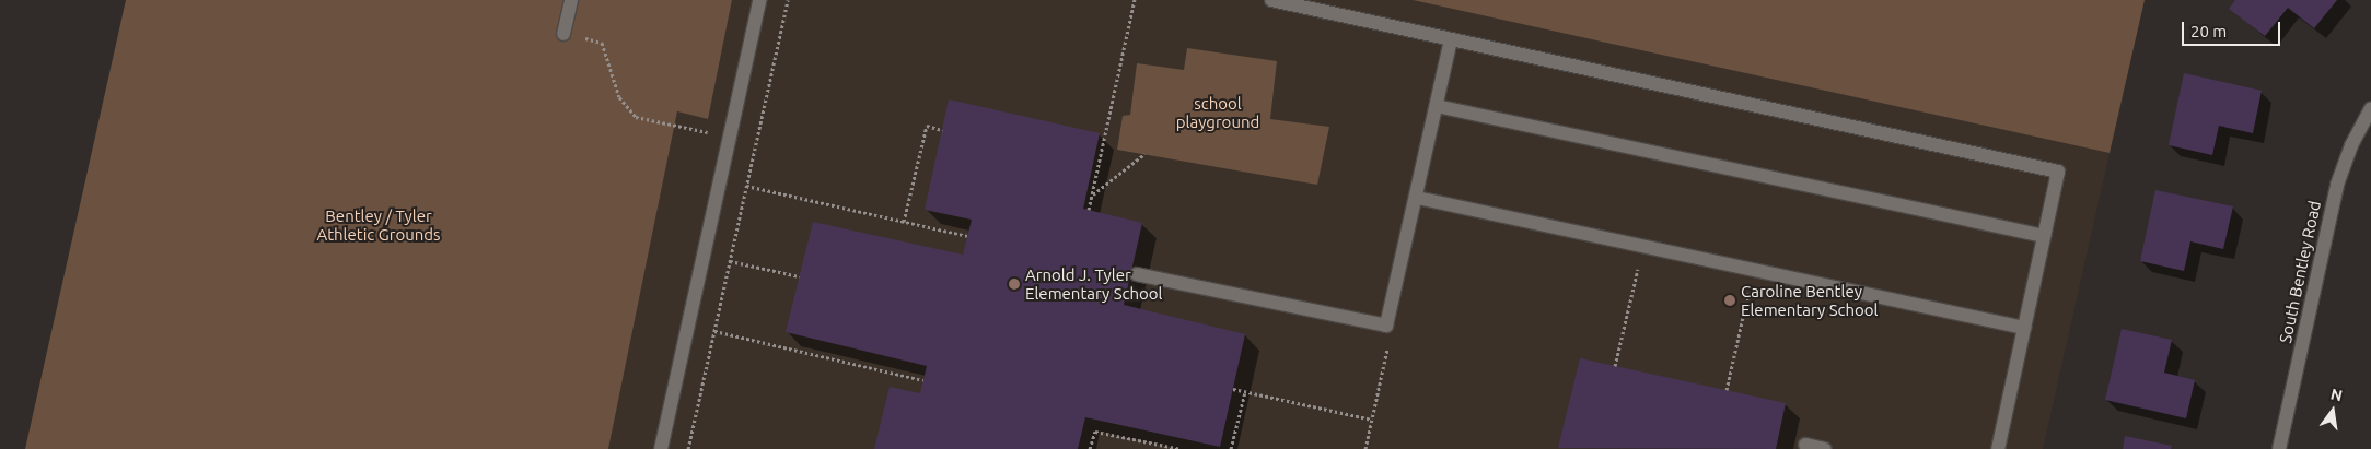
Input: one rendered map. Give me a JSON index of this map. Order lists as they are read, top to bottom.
{
  "streets": {
    "street": ["South Bentley Road"]
  },
  "parks": ["school playground", "Bentley / Tyler Athletic Grounds"],
  "places": ["Arnold J. Tyler Elementary School", "Caroline Bentley Elementary School"],
  "scale_bar": "20 m",
  "north": "top"
}
